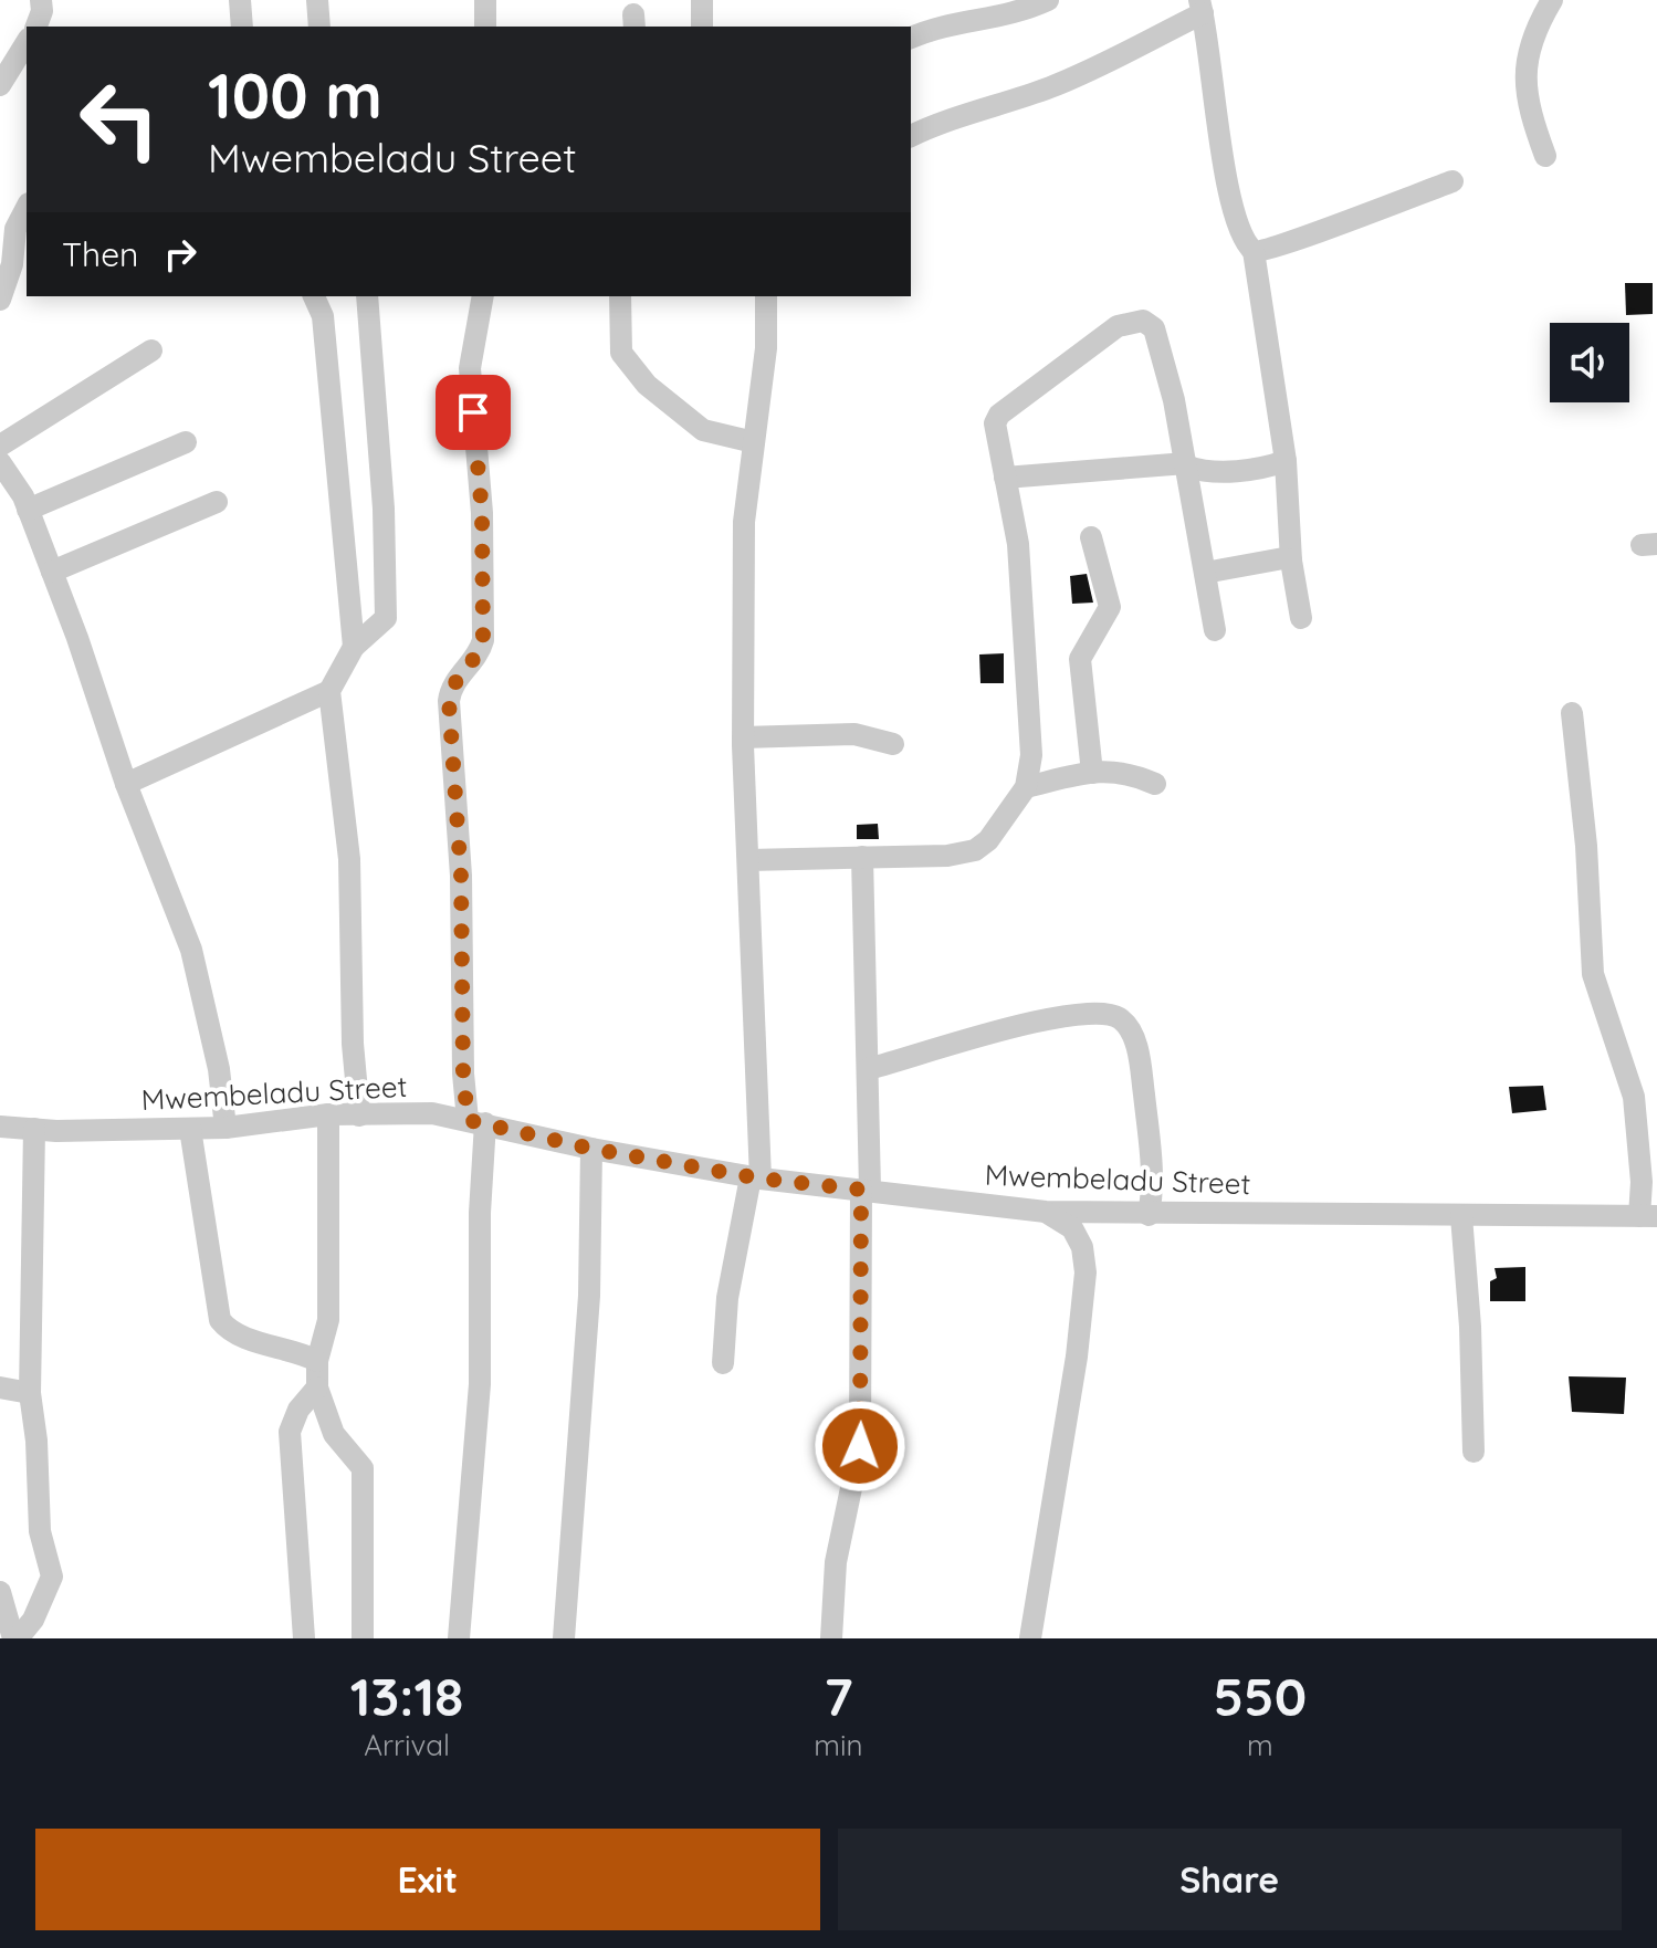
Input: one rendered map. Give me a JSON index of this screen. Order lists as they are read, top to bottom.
{
  "streets": {
    "street": ["Mwembeladu Street"]
  },
  "page": {
    "turn": ["100 m", "Mwembeladu Street"],
    "then": "Then",
    "eta": [
      "13:18",
      "Arrival",
      "7",
      "min",
      "550",
      "m"
    ],
    "buttons": ["Exit", "Share"]
  }
}
